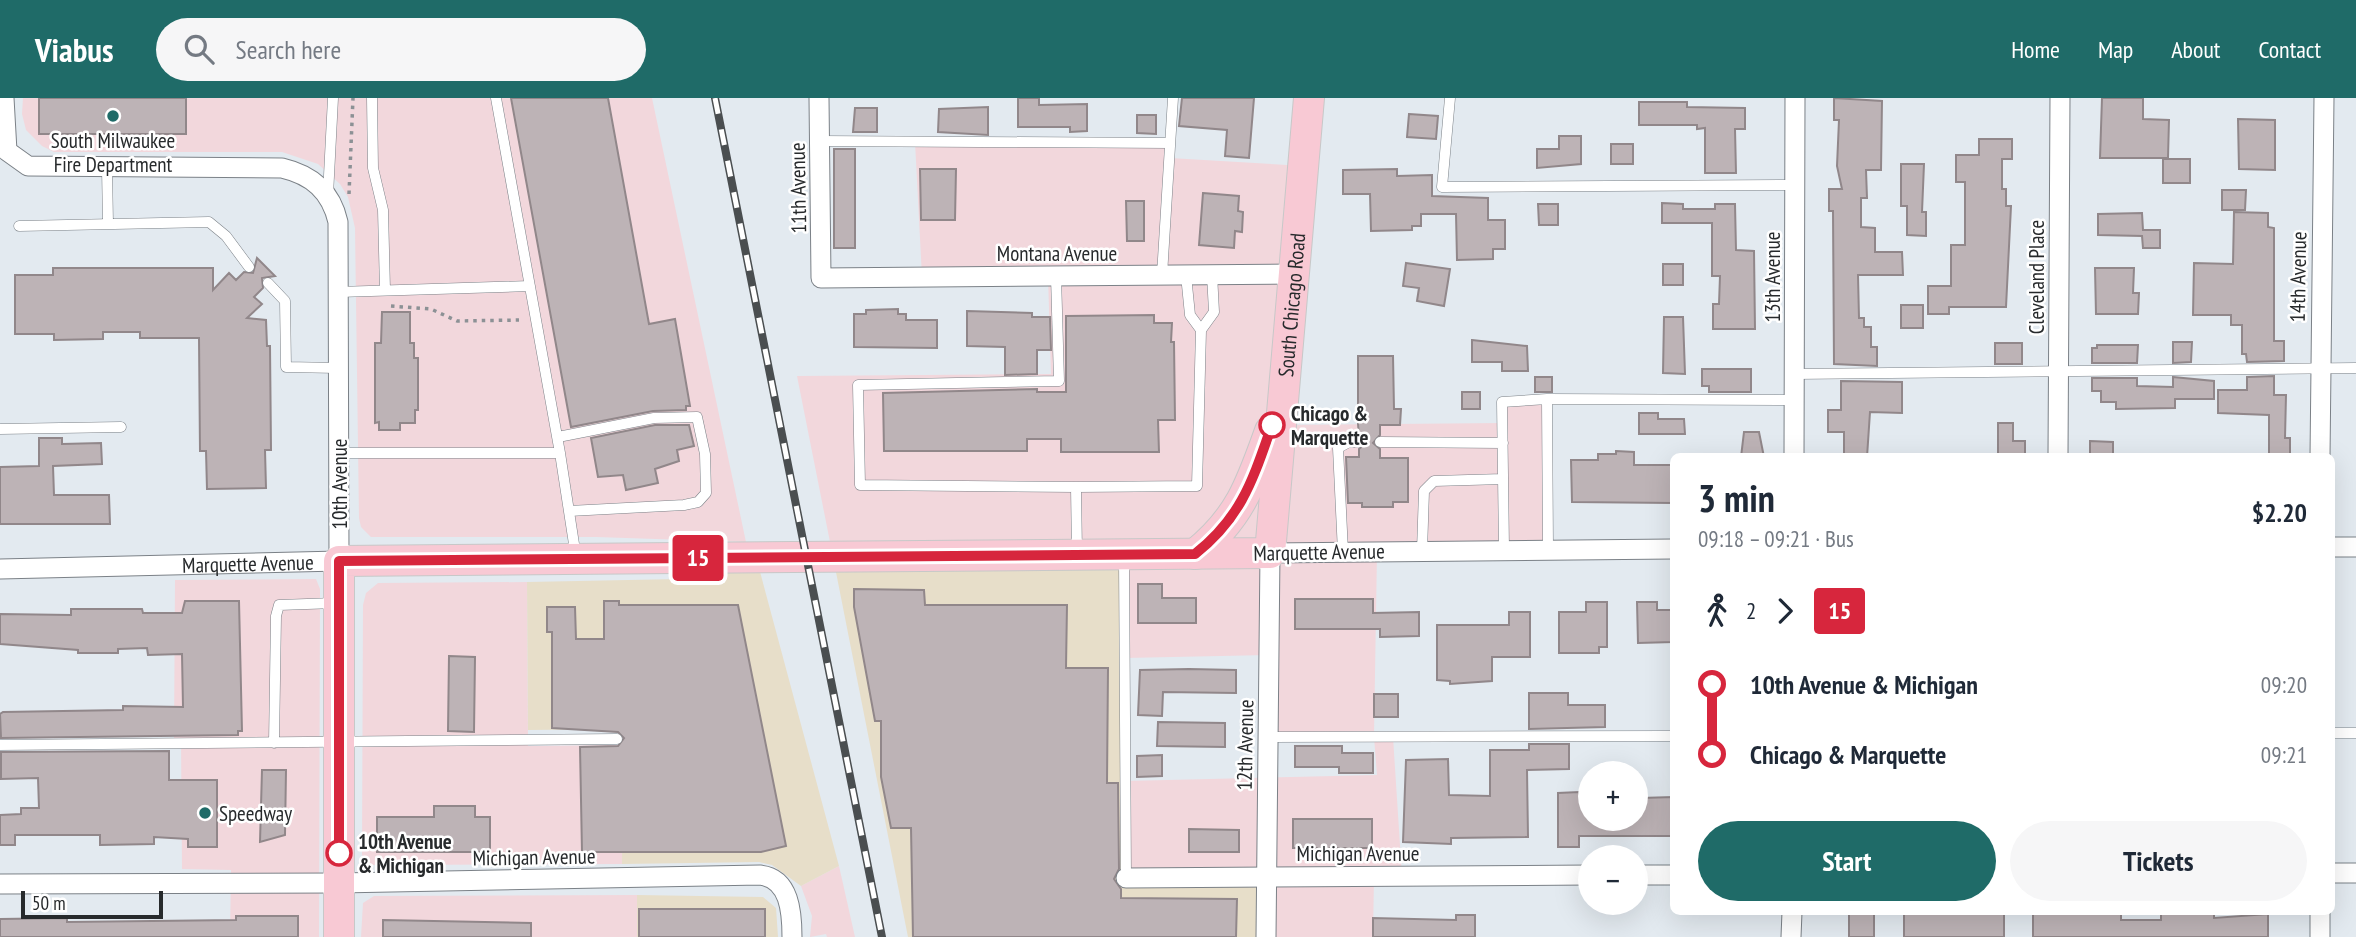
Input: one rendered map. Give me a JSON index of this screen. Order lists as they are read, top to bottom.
{
  "streets": {
    "main road": ["South Chicago Road", "10th Avenue", "Marquette Avenue"],
    "street": [
      "11th Avenue",
      "Montana Avenue",
      "13th Avenue",
      "Cleveland Place",
      "14th Avenue",
      "12th Avenue",
      "Michigan Avenue"
    ]
  },
  "crossings": [
    ["11th Avenue", "Montana Avenue"],
    ["Montana Avenue", "South Chicago Road"],
    ["South Chicago Road", "Marquette Avenue"],
    ["South Chicago Road", "12th Avenue"],
    ["10th Avenue", "Marquette Avenue"],
    ["10th Avenue", "Michigan Avenue"],
    ["Marquette Avenue", "12th Avenue"],
    ["12th Avenue", "Michigan Avenue"]
  ],
  "places": [
    "South Milwaukee Fire Department",
    "Chicago & Marquette",
    "Speedway",
    "10th Avenue & Michigan"
  ],
  "lines": ["bus line 15"],
  "scale_bar": "50 m",
  "page": {
    "header": "Viabus",
    "search": "Search here",
    "nav": [
      "Home",
      "Map",
      "About",
      "Contact"
    ],
    "on_map": "15",
    "heading": ["3 min", "09:18 – 09:21 · Bus", "$2.20"],
    "legs": ["2", "15"],
    "list": [
      {
        "name": "10th Avenue & Michigan",
        "value": "09:20"
      },
      {
        "name": "Chicago & Marquette",
        "value": "09:21"
      }
    ],
    "map_buttons": ["+", "−"],
    "buttons": ["Start", "Tickets"],
    "scale": "50 m"
  }
}
